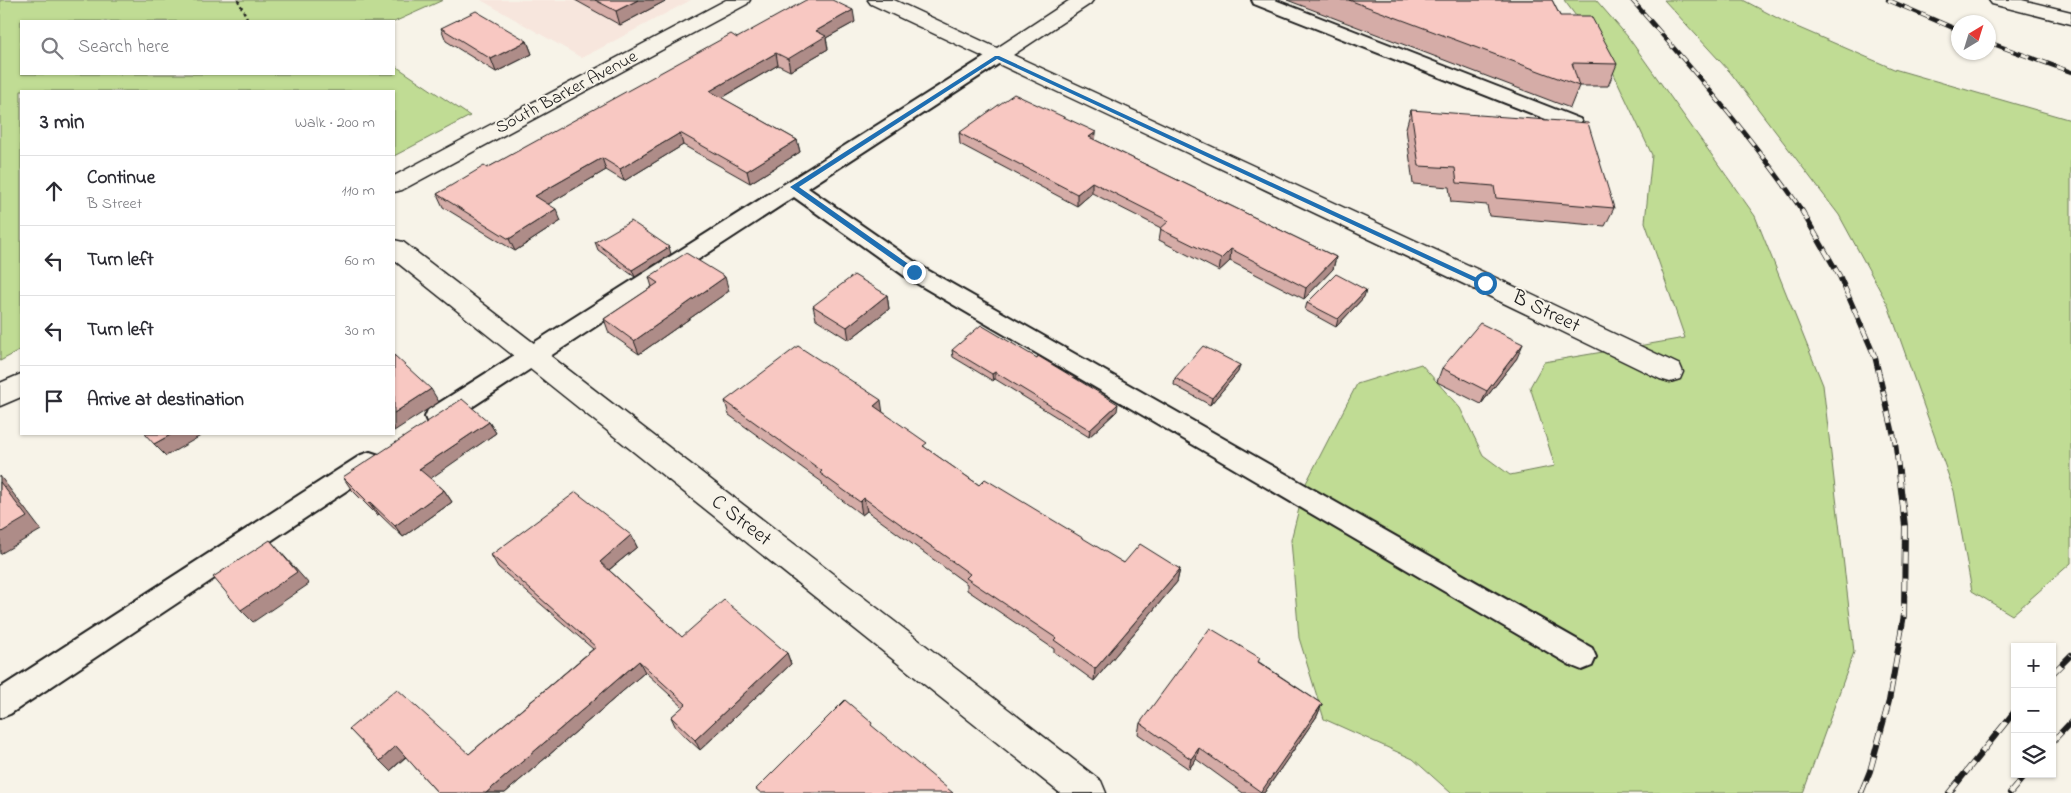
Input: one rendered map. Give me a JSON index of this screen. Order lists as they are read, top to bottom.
{
  "streets": {
    "street": ["South Barker Avenue", "B Street", "C Street"]
  },
  "north": "top right",
  "page": {
    "search": "Search here",
    "heading": ["3 min", "Walk · 200 m"],
    "list": [
      ["Continue", "B Street", "110 m"],
      ["Turn left", "60 m"],
      ["Turn left", "30 m"],
      "Arrive at destination"
    ],
    "map_buttons": ["+", "−"]
  }
}
